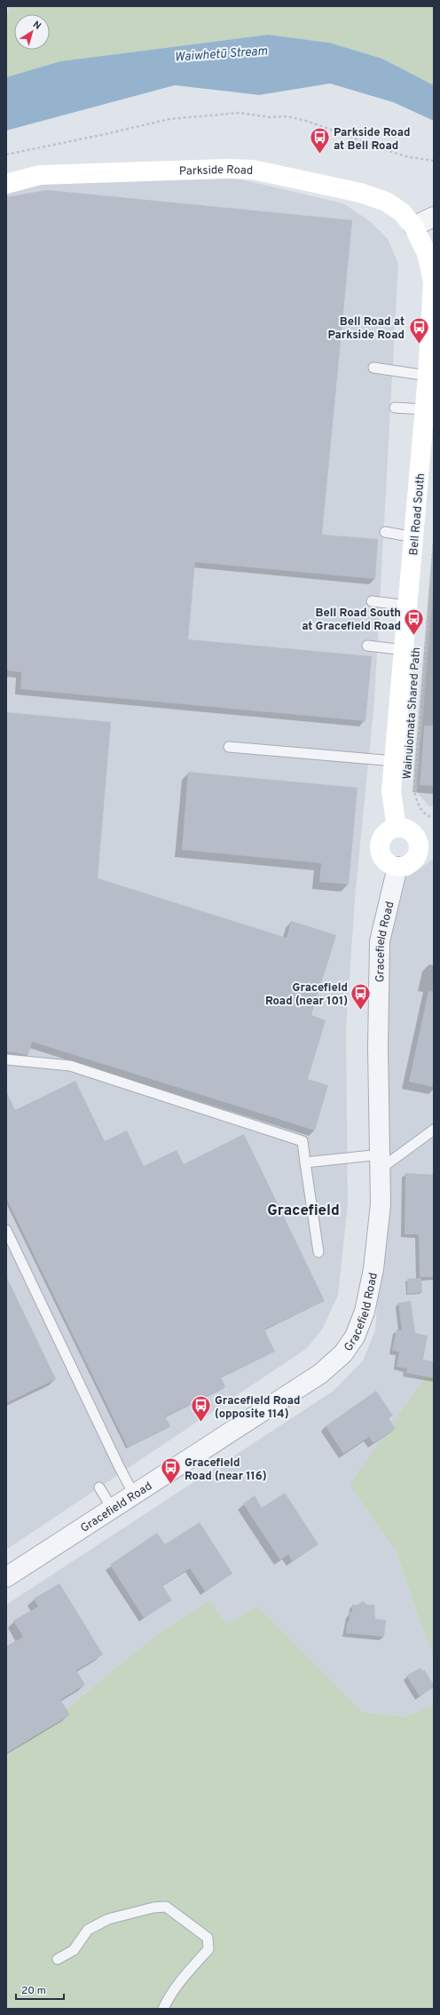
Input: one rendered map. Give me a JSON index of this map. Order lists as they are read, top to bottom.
{
  "streets": {
    "main road": ["Parkside Road", "Bell Road South"],
    "street": ["Gracefield Road"],
    "path": ["Wainuiomata Shared Path"]
  },
  "crossings": [
    ["Parkside Road", "Bell Road South"],
    ["Bell Road South", "Gracefield Road"]
  ],
  "districts": ["Gracefield"],
  "water": ["Waiwhetū Stream"],
  "places": {
    "bus stop": [
      "Parkside Road at Bell Road",
      "Bell Road at Parkside Road",
      "Bell Road South at Gracefield Road",
      "Gracefield Road (near 101)",
      "Gracefield Road (opposite 114)",
      "Gracefield Road (near 116)"
    ]
  },
  "scale_bar": "20 m",
  "north": "top right"
}
